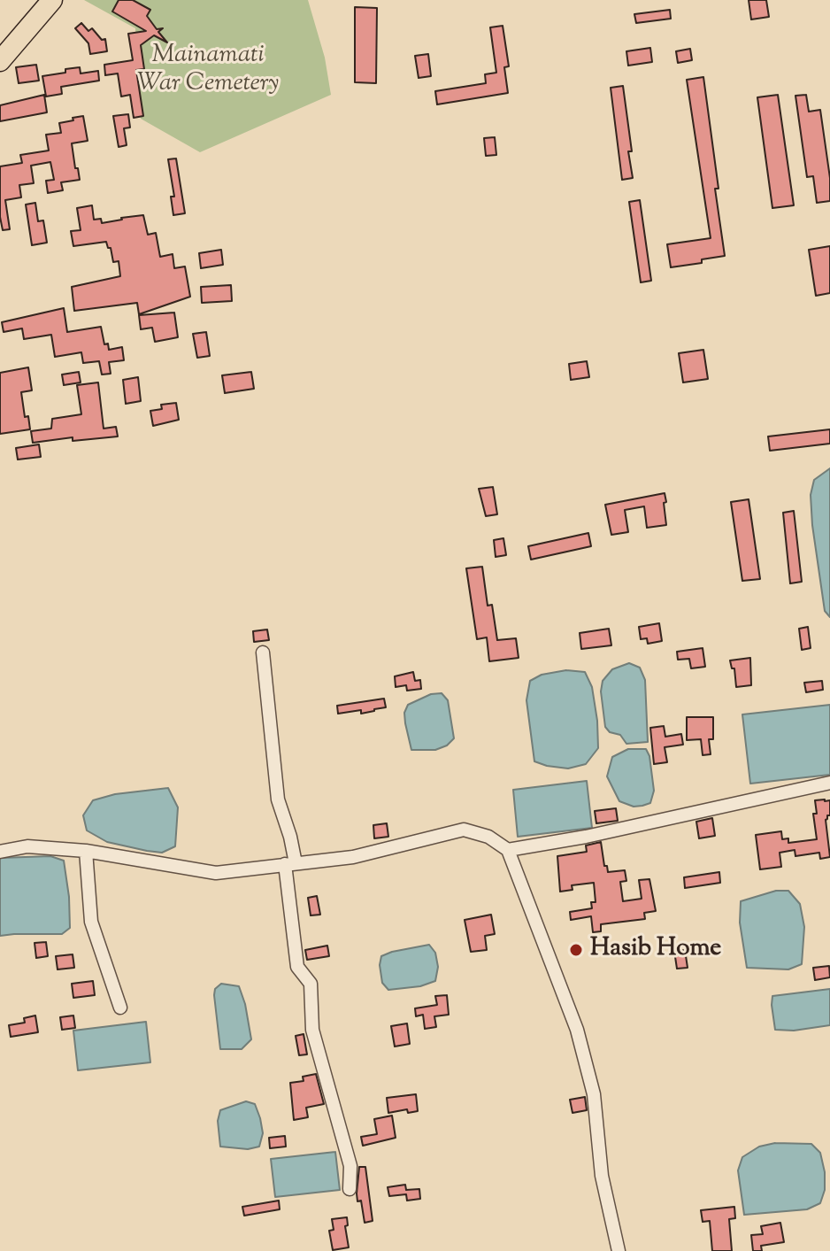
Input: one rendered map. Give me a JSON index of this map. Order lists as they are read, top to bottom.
{
  "parks": ["Mainamati War Cemetery"],
  "places": ["Hasib Home"]
}
